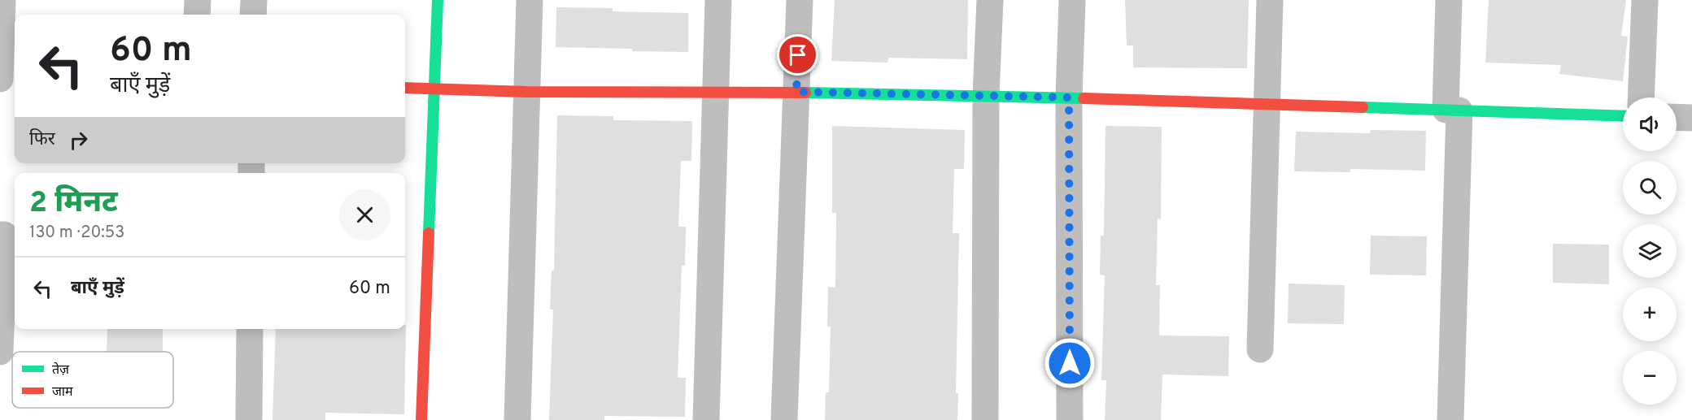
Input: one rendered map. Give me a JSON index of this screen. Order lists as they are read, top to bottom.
{
  "legend": ["तेज़", "जाम"],
  "page": {
    "turn": ["60 m", "बाएँ मुड़ें"],
    "map_buttons": ["+", "−"],
    "then": "फिर",
    "heading": ["2 मिनट", "130 m · 20:53"],
    "list": [
      {
        "name": "बाएँ मुड़ें",
        "value": "60 m"
      }
    ]
  }
}
